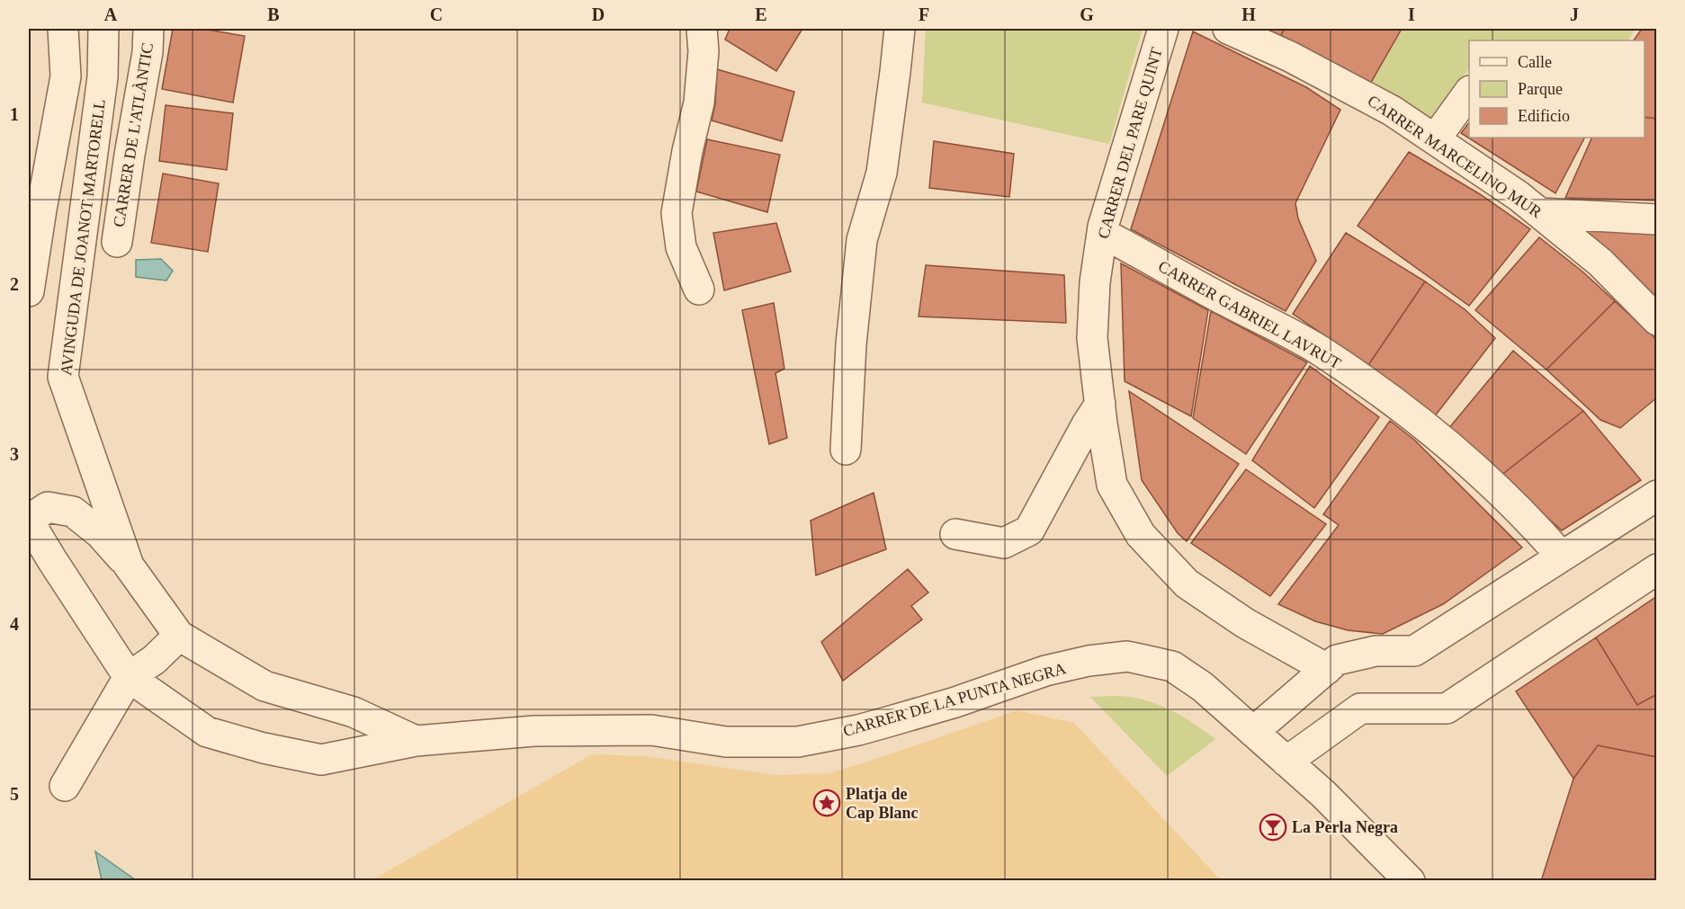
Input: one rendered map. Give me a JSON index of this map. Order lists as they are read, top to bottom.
{
  "streets": {
    "street": [
      "CARRER DE L'ATLÀNTIC",
      "CARRER DEL PARE QUINT",
      "CARRER MARCELINO MUR",
      "AVINGUDA DE JOANOT MARTORELL",
      "CARRER GABRIEL LAVRUT",
      "CARRER DE LA PUNTA NEGRA"
    ]
  },
  "crossings": [
    ["CARRER DEL PARE QUINT", "CARRER GABRIEL LAVRUT"],
    ["AVINGUDA DE JOANOT MARTORELL", "CARRER DE LA PUNTA NEGRA"]
  ],
  "places": {
    "place": ["Platja de Cap Blanc"],
    "bar": ["La Perla Negra"]
  },
  "legend": ["Calle", "Parque", "Edificio"],
  "grid": {
    "columns": [
      "A",
      "B",
      "C",
      "D",
      "E",
      "F",
      "G",
      "H",
      "I",
      "J"
    ],
    "rows": [
      "1",
      "2",
      "3",
      "4",
      "5"
    ]
  }
}
